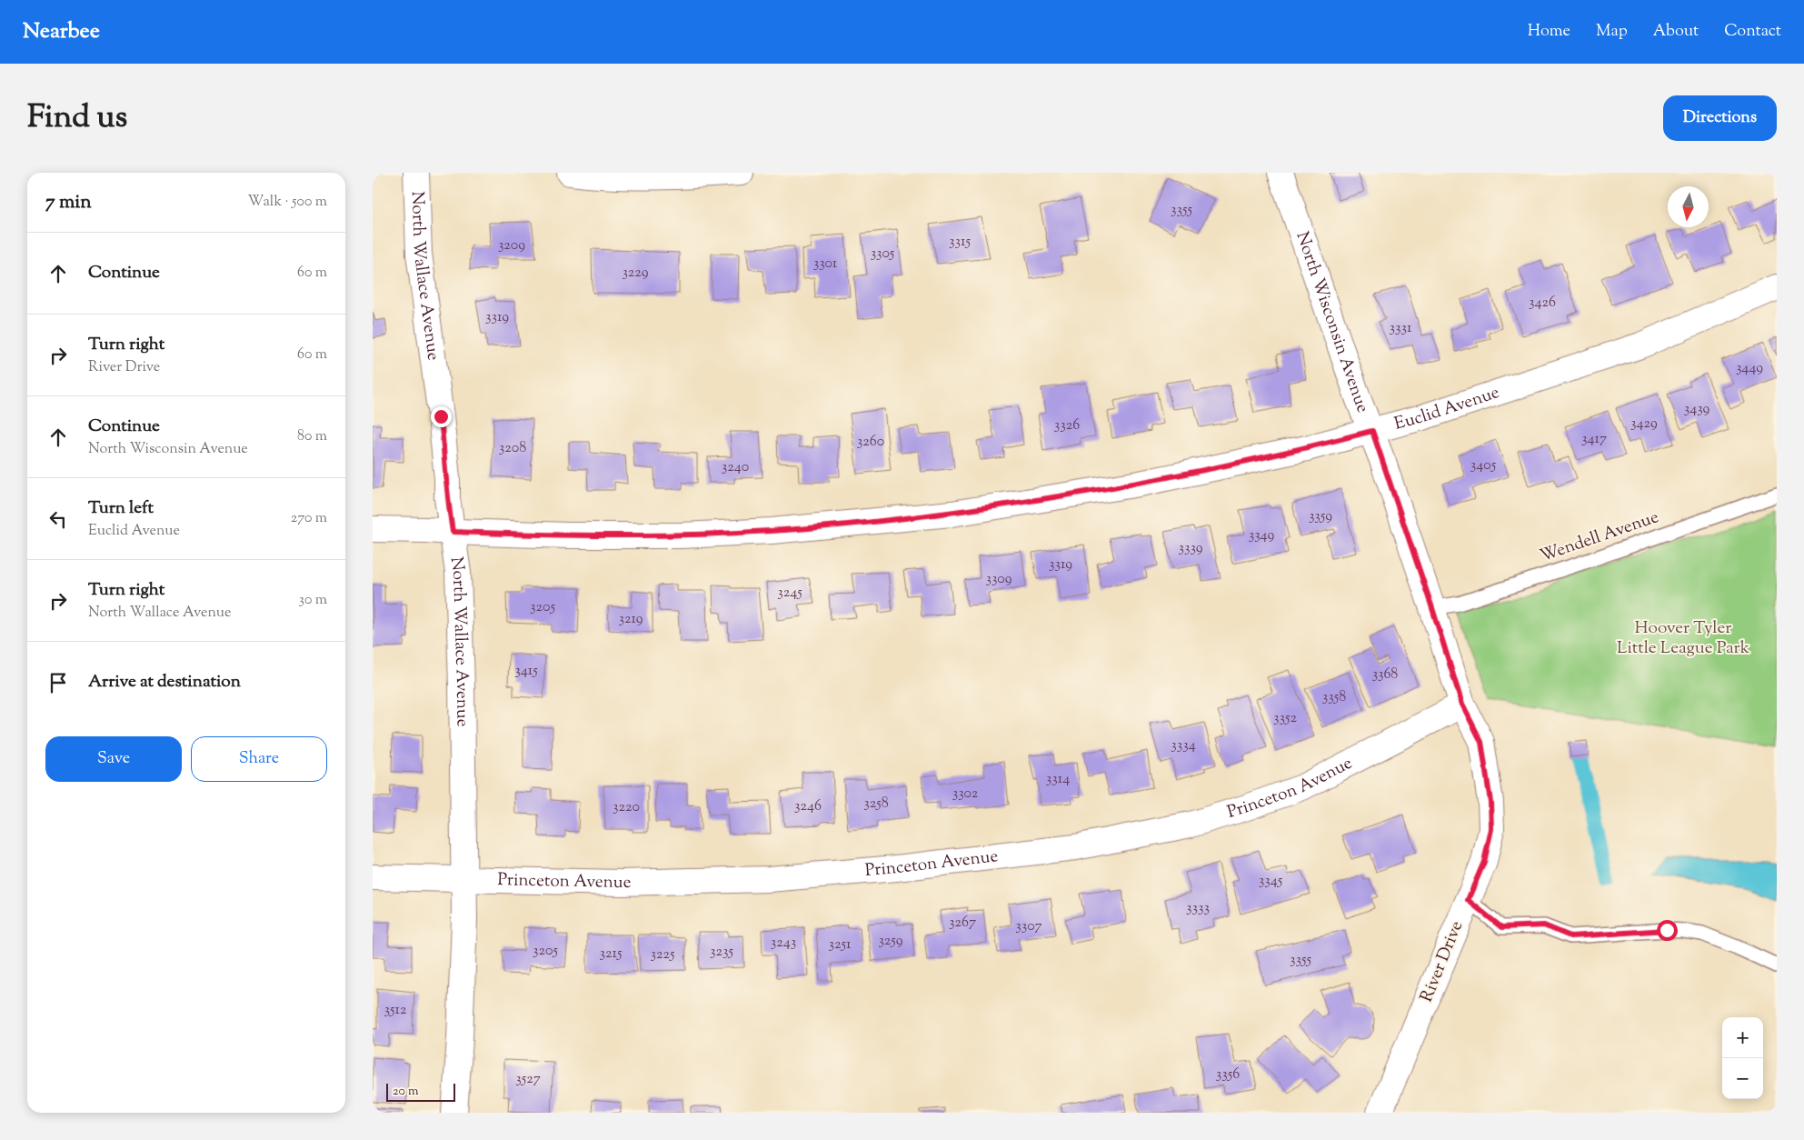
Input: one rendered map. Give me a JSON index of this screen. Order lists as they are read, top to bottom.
{
  "streets": {
    "street": [
      "North Wallace Avenue",
      "North Wisconsin Avenue",
      "Euclid Avenue",
      "Princeton Avenue",
      "River Drive"
    ],
    "lane": ["Wendell Avenue"]
  },
  "crossings": [
    ["North Wallace Avenue", "Euclid Avenue"],
    ["North Wallace Avenue", "Princeton Avenue"],
    ["North Wisconsin Avenue", "Euclid Avenue"],
    ["North Wisconsin Avenue", "Wendell Avenue"],
    ["North Wisconsin Avenue", "Princeton Avenue"],
    ["North Wisconsin Avenue", "River Drive"],
    ["Princeton Avenue", "River Drive"]
  ],
  "parks": ["Hoover Tyler Little League Park"],
  "house_numbers": [
    "3355",
    "3315",
    "3209",
    "3305",
    "3301",
    "3229",
    "3426",
    "3319",
    "3331",
    "3449",
    "3439",
    "3429",
    "3326",
    "3417",
    "3260",
    "3208",
    "3405",
    "3240",
    "3359",
    "3349",
    "3339",
    "3319",
    "3309",
    "3245",
    "3205",
    "3219",
    "3415",
    "3368",
    "3358",
    "3352",
    "3334",
    "3314",
    "3302",
    "3258",
    "3246",
    "3220",
    "3345",
    "3333",
    "3267",
    "3307",
    "3259",
    "3243",
    "3251",
    "3205",
    "3235",
    "3215",
    "3225",
    "3355",
    "3512",
    "3356",
    "3527"
  ],
  "scale_bar": "20 m",
  "north": "bottom",
  "page": {
    "header": "Nearbee",
    "nav": [
      "Home",
      "Map",
      "About",
      "Contact"
    ],
    "title": "Find us",
    "buttons": [
      "Directions",
      ["Save", "Share"]
    ],
    "heading": ["7 min", "Walk · 500 m"],
    "list": [
      ["Continue", "60 m"],
      ["Turn right", "River Drive", "60 m"],
      ["Continue", "North Wisconsin Avenue", "80 m"],
      ["Turn left", "Euclid Avenue", "270 m"],
      ["Turn right", "North Wallace Avenue", "30 m"],
      "Arrive at destination"
    ],
    "map_buttons": ["+", "−"],
    "scale": "20 m"
  }
}
